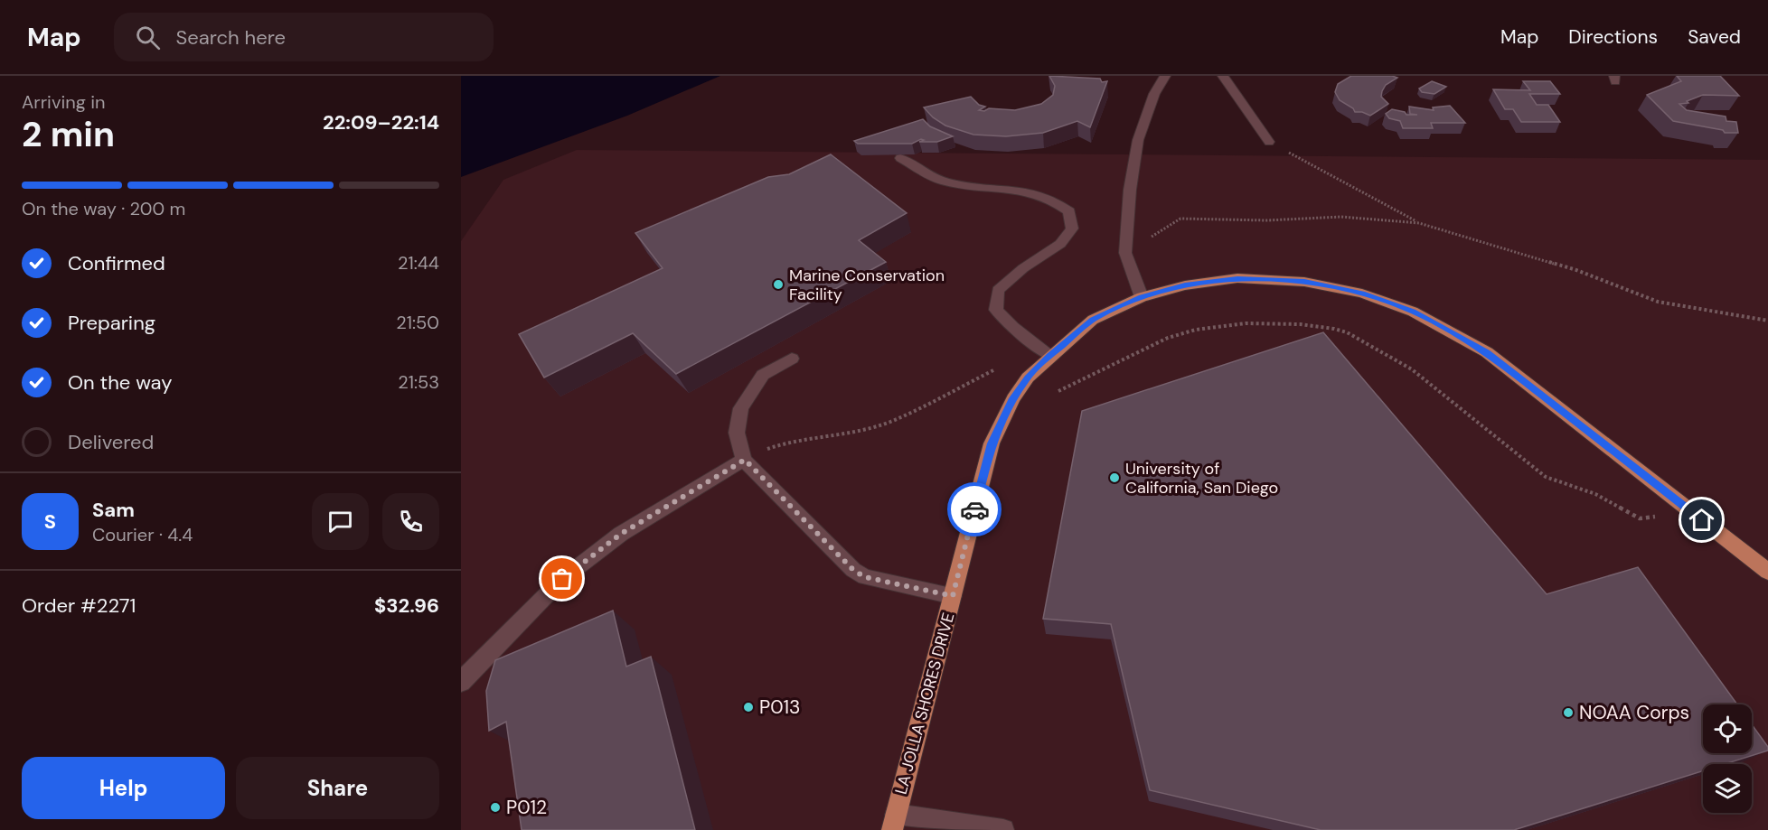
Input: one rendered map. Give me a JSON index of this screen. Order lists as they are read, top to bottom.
{
  "streets": {
    "main road": ["LA JOLLA SHORES DRIVE"]
  },
  "places": [
    "Marine Conservation Facility",
    "University of California, San Diego",
    "P013",
    "NOAA Corps",
    "P012"
  ],
  "page": {
    "header": "Map",
    "search": "Search here",
    "nav": ["Map", "Directions", "Saved"],
    "heading": ["2 min", "Arriving in", "22:09–22:14"],
    "panel": [
      "Sam",
      "Courier · 4.4",
      "Order #2271",
      "$32.96"
    ],
    "bar": "On the way · 200 m",
    "list": [
      ["Confirmed", "21:44"],
      ["Preparing", "21:50"],
      ["On the way", "21:53"],
      "Delivered"
    ],
    "round": "S",
    "buttons": ["Help", "Share"]
  }
}
